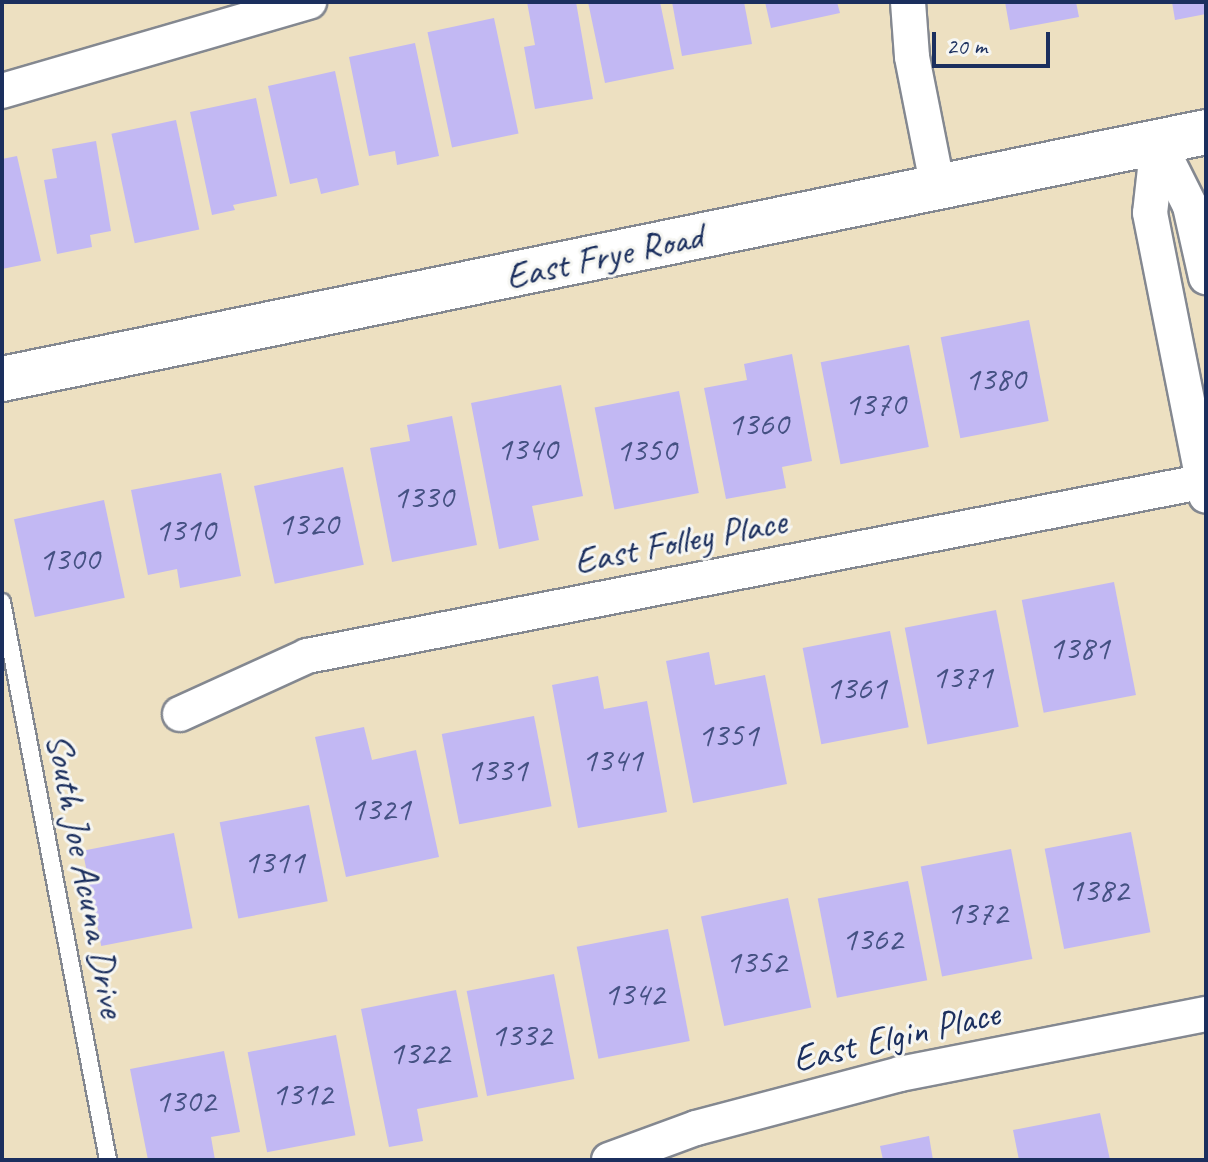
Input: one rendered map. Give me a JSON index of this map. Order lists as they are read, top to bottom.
{
  "streets": {
    "street": ["East Frye Road", "East Folley Place", "East Elgin Place"],
    "lane": ["South Joe Acuna Drive"]
  },
  "house_numbers": [
    "1380",
    "1370",
    "1360",
    "1340",
    "1350",
    "1330",
    "1320",
    "1310",
    "1300",
    "1381",
    "1371",
    "1361",
    "1351",
    "1341",
    "1331",
    "1321",
    "1311",
    "1382",
    "1372",
    "1362",
    "1352",
    "1342",
    "1332",
    "1322",
    "1312",
    "1302"
  ],
  "scale_bar": "20 m"
}
